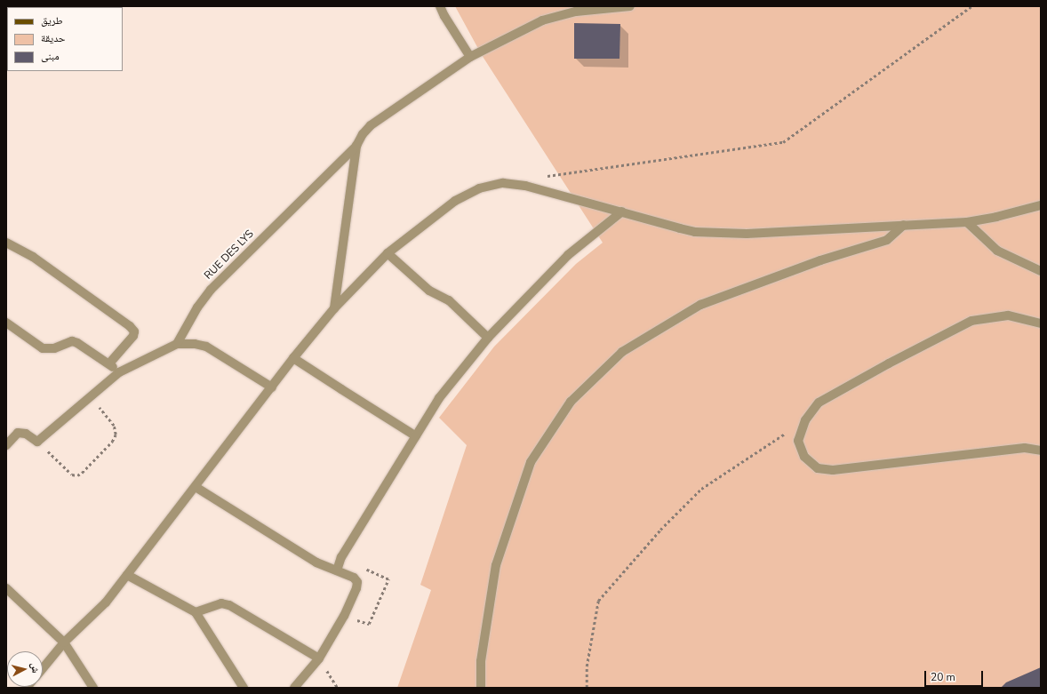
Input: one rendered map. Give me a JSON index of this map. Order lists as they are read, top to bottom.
{
  "streets": {
    "street": ["RUE DES LYS"]
  },
  "legend": ["طريق", "حديقة", "مبنى"],
  "scale_bar": "20 m",
  "north": "right"
}
